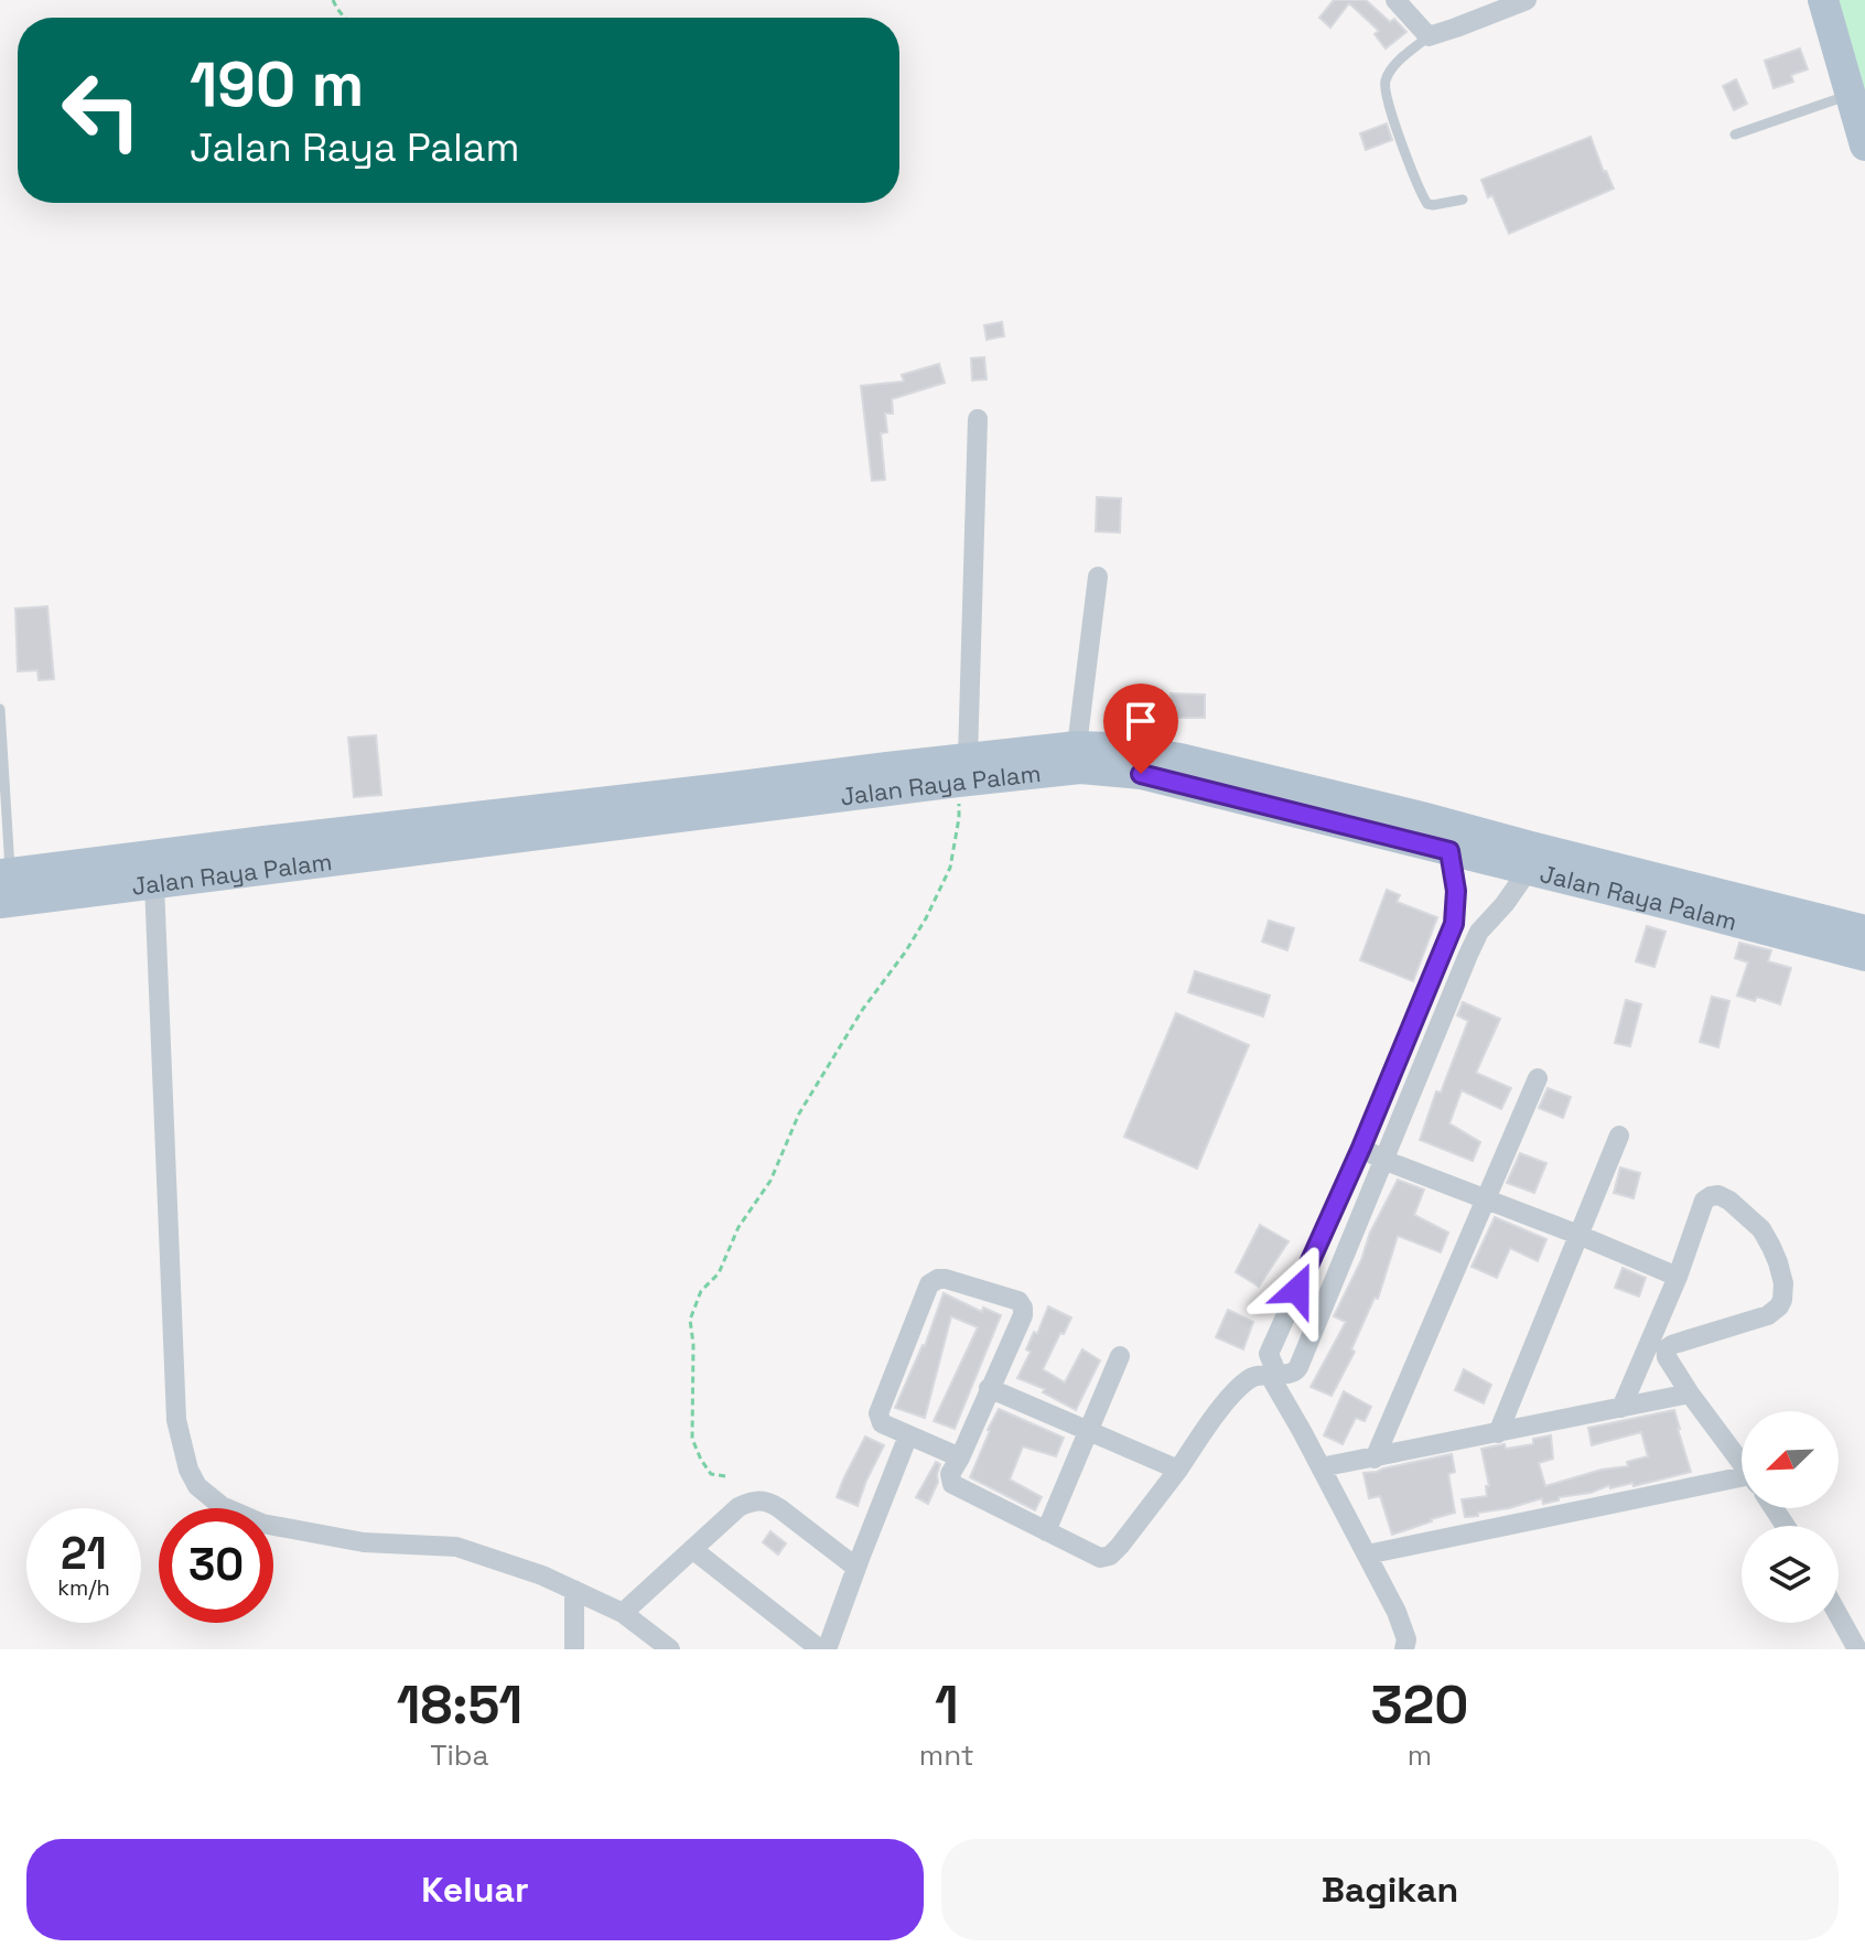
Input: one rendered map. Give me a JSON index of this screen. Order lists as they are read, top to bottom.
{
  "streets": {
    "main road": ["Jalan Raya Palam"]
  },
  "north": "bottom left",
  "page": {
    "turn": ["190 m", "Jalan Raya Palam"],
    "speed": "21 km/h",
    "limit": "30",
    "eta": [
      "18:51",
      "Tiba",
      "1",
      "mnt",
      "320",
      "m"
    ],
    "buttons": ["Keluar", "Bagikan"]
  }
}
